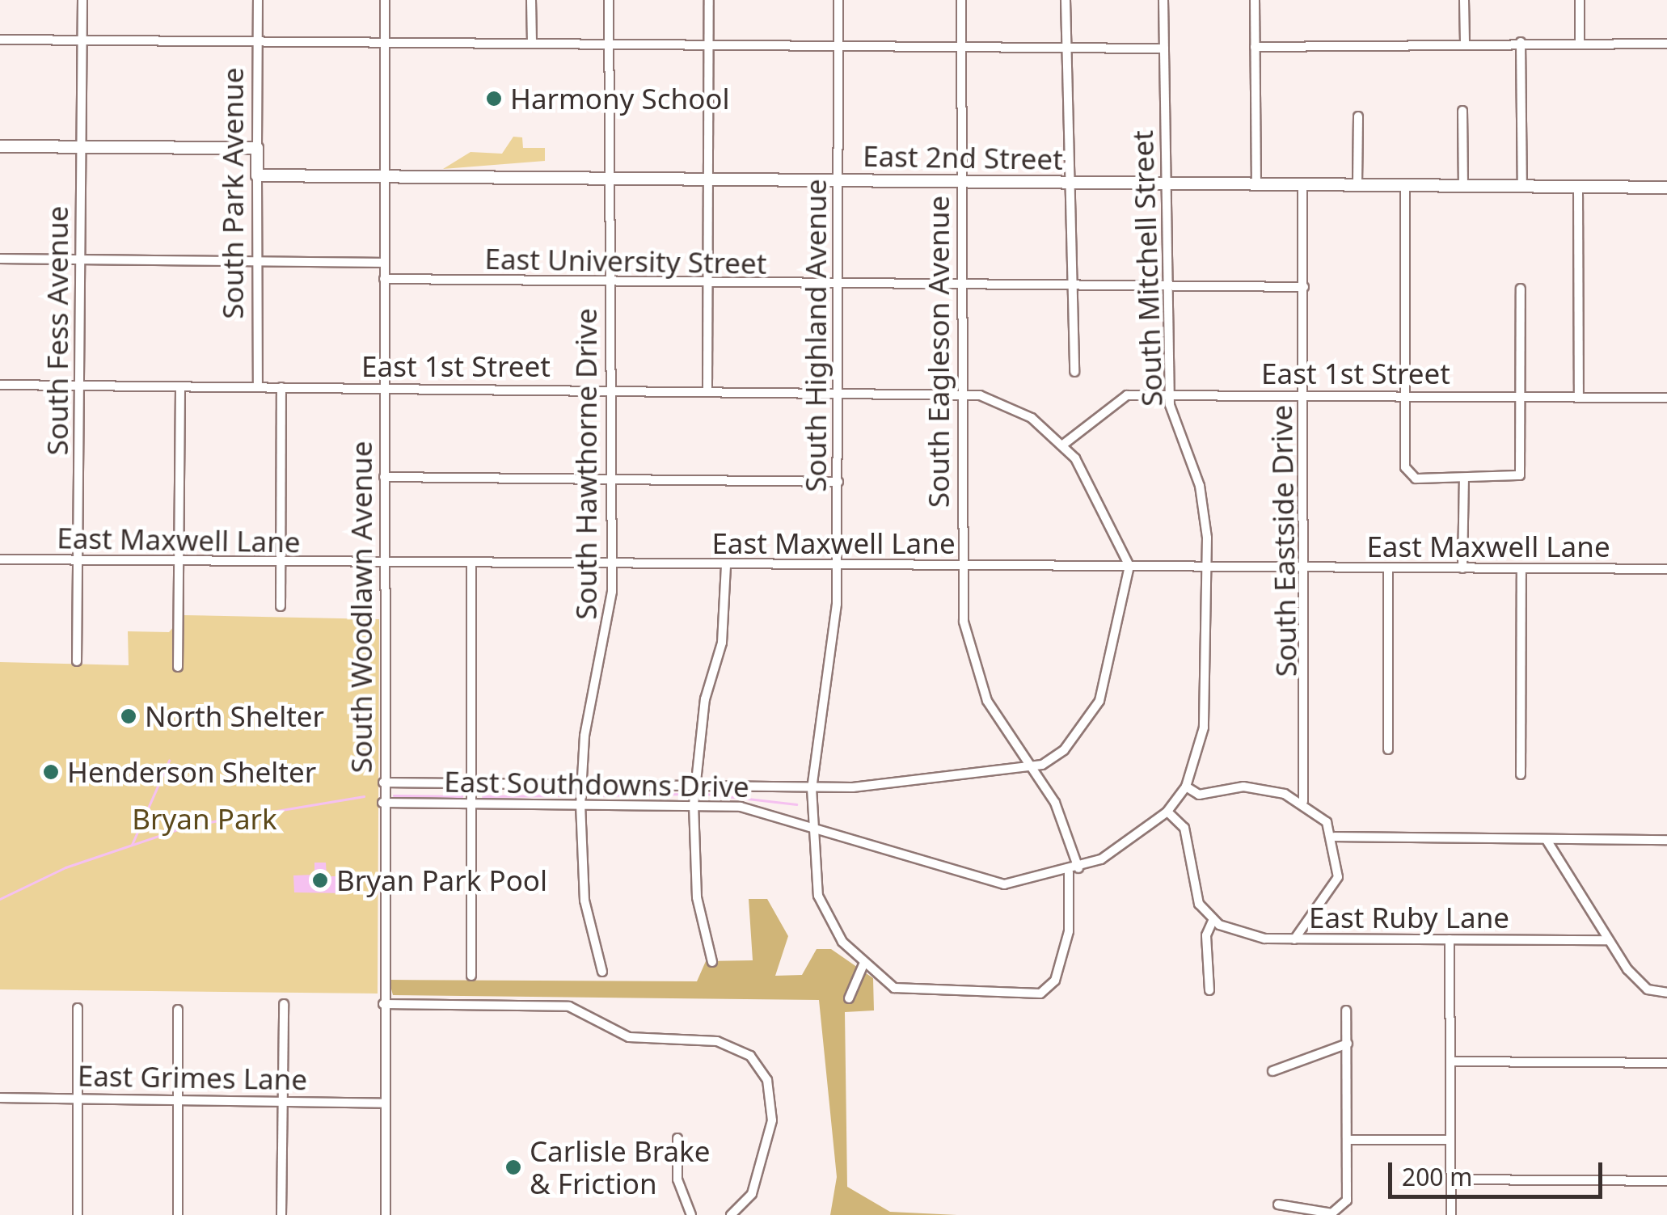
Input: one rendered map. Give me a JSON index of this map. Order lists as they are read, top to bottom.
{
  "streets": {
    "street": [
      "East 2nd Street",
      "South Park Avenue",
      "East University Street",
      "South Mitchell Street",
      "South Fess Avenue",
      "South Highland Avenue",
      "South Eagleson Avenue",
      "East 1st Street",
      "South Hawthorne Drive",
      "East Maxwell Lane",
      "South Eastside Drive",
      "South Woodlawn Avenue",
      "East Southdowns Drive",
      "East Ruby Lane",
      "East Grimes Lane"
    ]
  },
  "crossings": [
    ["East 2nd Street", "South Park Avenue"],
    ["East 2nd Street", "South Mitchell Street"],
    ["East 2nd Street", "South Highland Avenue"],
    ["East 2nd Street", "South Eagleson Avenue"],
    ["East 2nd Street", "South Hawthorne Drive"],
    ["East 2nd Street", "South Eastside Drive"],
    ["East 2nd Street", "South Woodlawn Avenue"],
    ["South Park Avenue", "East 1st Street"],
    ["East University Street", "South Mitchell Street"],
    ["East University Street", "South Highland Avenue"],
    ["East University Street", "South Eagleson Avenue"],
    ["East University Street", "South Hawthorne Drive"],
    ["East University Street", "South Eastside Drive"],
    ["East University Street", "South Woodlawn Avenue"],
    ["South Mitchell Street", "East 1st Street"],
    ["South Mitchell Street", "East Maxwell Lane"],
    ["South Mitchell Street", "East Southdowns Drive"],
    ["South Fess Avenue", "East 1st Street"],
    ["South Fess Avenue", "East Maxwell Lane"],
    ["South Highland Avenue", "East 1st Street"],
    ["South Highland Avenue", "East Maxwell Lane"],
    ["South Highland Avenue", "East Southdowns Drive"],
    ["South Eagleson Avenue", "East 1st Street"],
    ["South Eagleson Avenue", "East Maxwell Lane"],
    ["South Eagleson Avenue", "East Southdowns Drive"],
    ["East 1st Street", "South Hawthorne Drive"],
    ["East 1st Street", "East Maxwell Lane"],
    ["East 1st Street", "South Eastside Drive"],
    ["East 1st Street", "South Woodlawn Avenue"],
    ["South Hawthorne Drive", "East Maxwell Lane"],
    ["South Hawthorne Drive", "East Southdowns Drive"],
    ["East Maxwell Lane", "South Eastside Drive"],
    ["East Maxwell Lane", "South Woodlawn Avenue"],
    ["South Woodlawn Avenue", "East Southdowns Drive"],
    ["South Woodlawn Avenue", "East Grimes Lane"]
  ],
  "parks": ["Bryan Park"],
  "places": [
    "Harmony School",
    "North Shelter",
    "Henderson Shelter",
    "Bryan Park Pool",
    "Carlisle Brake & Friction"
  ],
  "scale_bar": "200 m"
}
